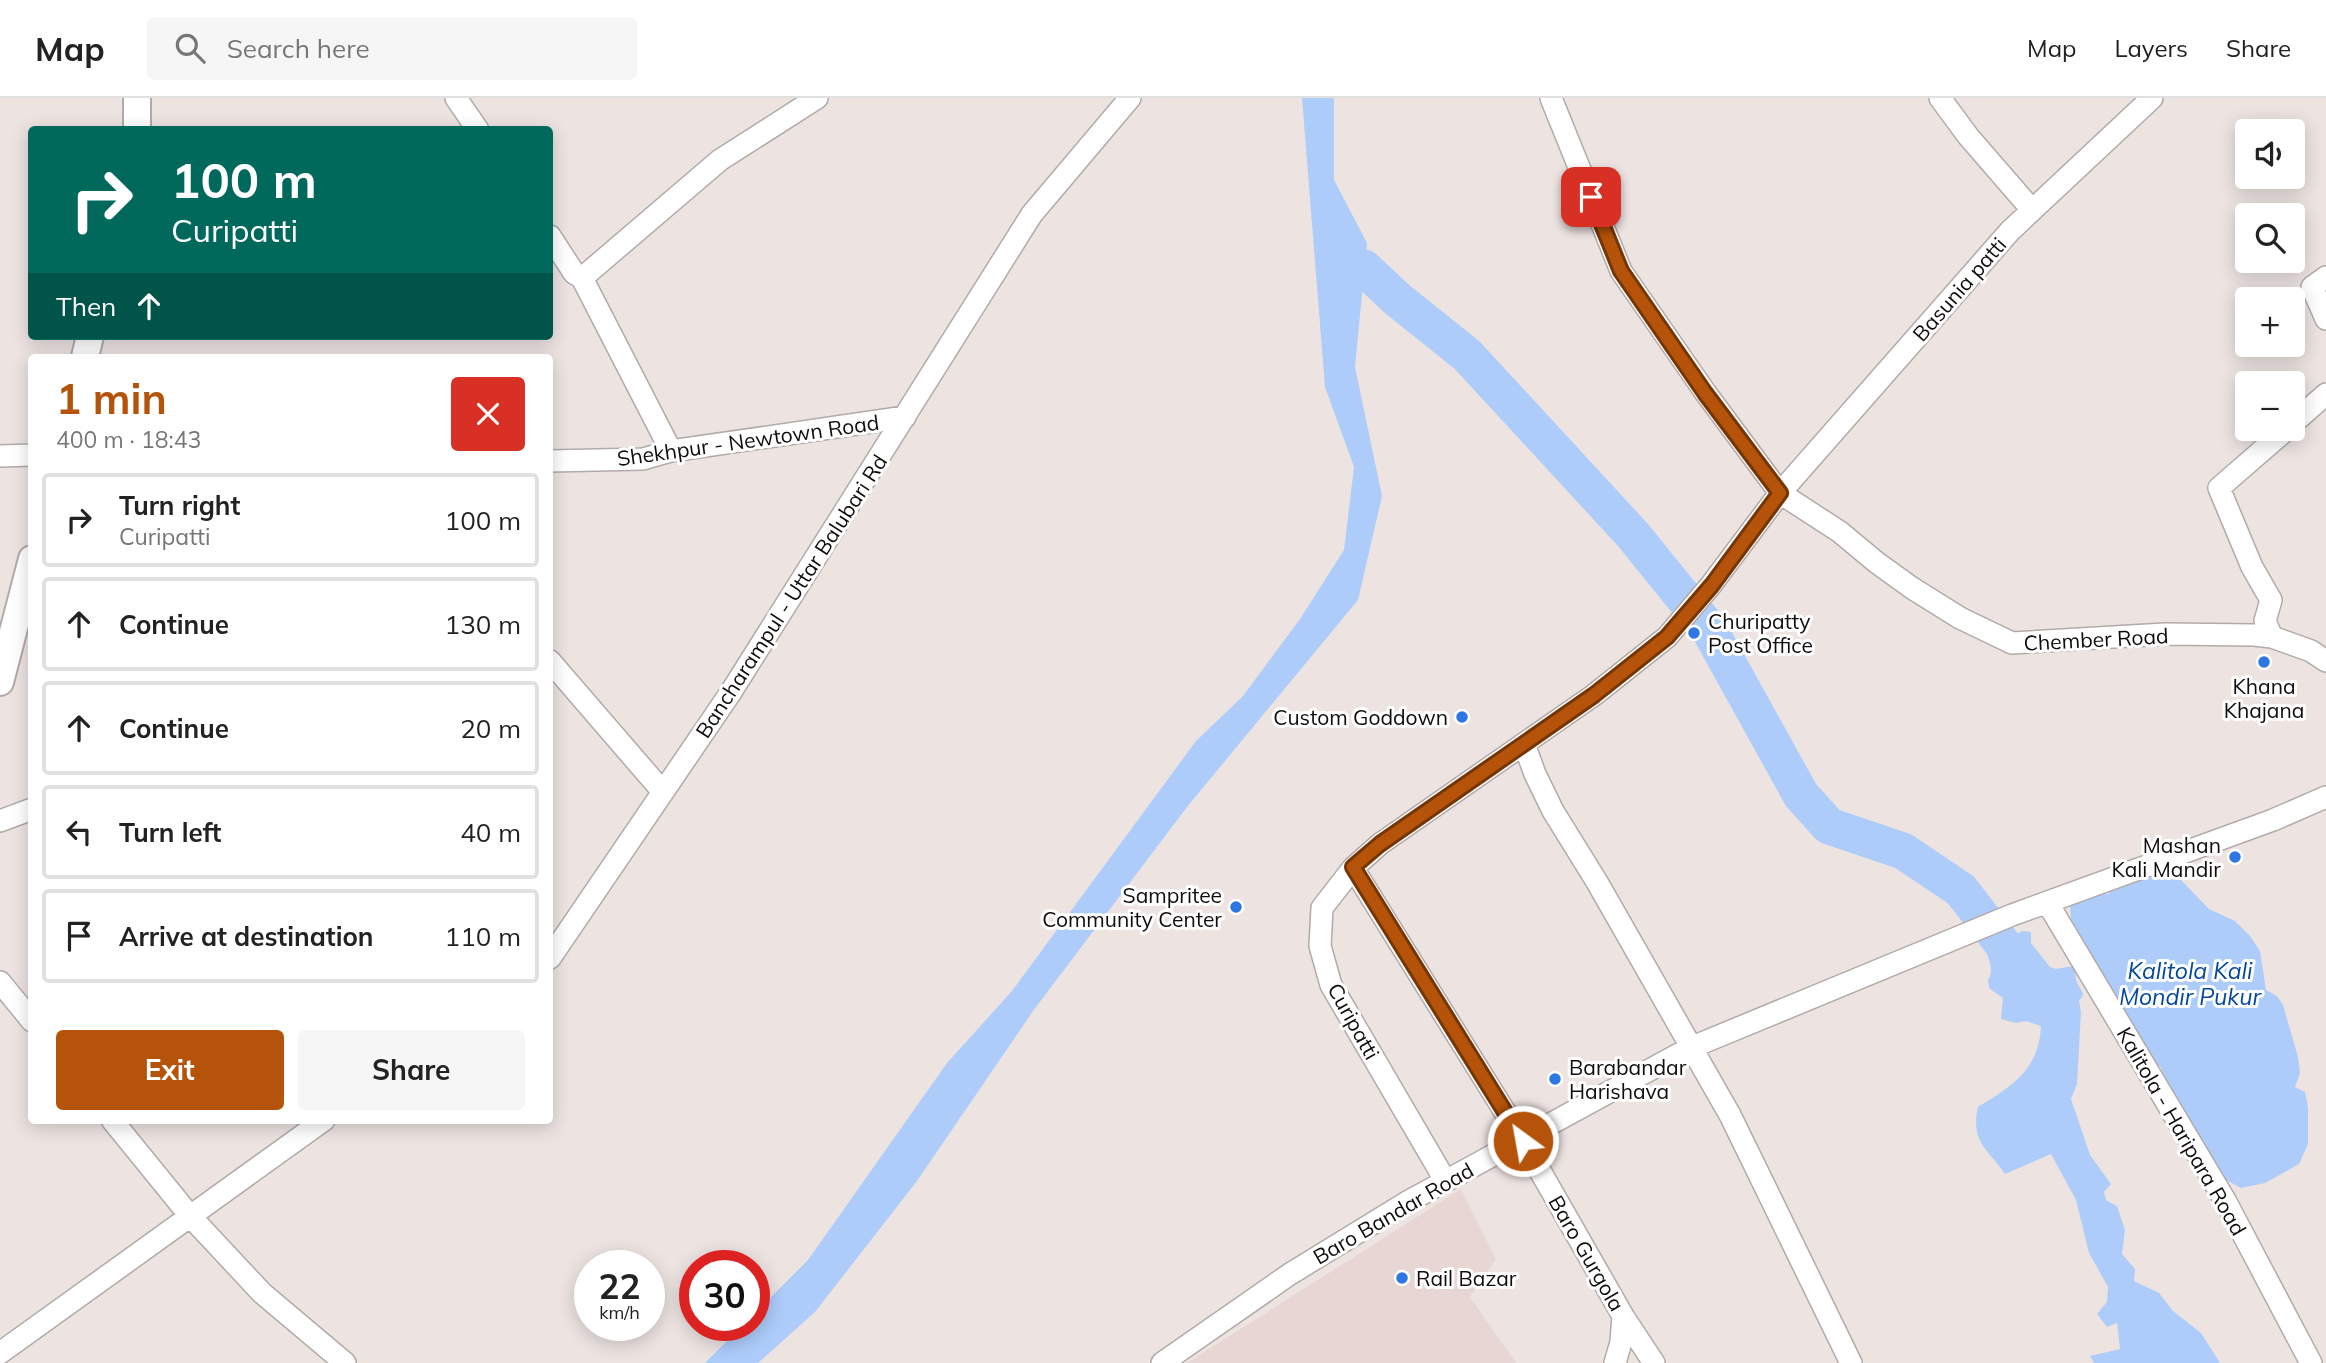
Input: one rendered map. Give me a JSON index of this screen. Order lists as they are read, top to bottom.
{
  "streets": {
    "street": [
      "Basunia patti",
      "Shekhpur - Newtown Road",
      "Bancharampul - Uttar Balubari Rd",
      "Chember Road",
      "Curipatti",
      "Kalitola - Haripara Road",
      "Baro Bandar Road",
      "Baro Gurgola"
    ]
  },
  "crossings": [
    ["Basunia patti", "Chember Road"],
    ["Basunia patti", "Curipatti"],
    ["Shekhpur - Newtown Road", "Bancharampul - Uttar Balubari Rd"],
    ["Curipatti", "Baro Bandar Road"],
    ["Curipatti", "Baro Gurgola"],
    ["Kalitola - Haripara Road", "Baro Bandar Road"],
    ["Baro Bandar Road", "Baro Gurgola"]
  ],
  "water": ["Kalitola Kali Mondir Pukur"],
  "places": [
    "Churipatty Post Office",
    "Khana Khajana",
    "Custom Goddown",
    "Mashan Kali Mandir",
    "Sampritee Community Center",
    "Barabandar Harishava",
    "Rail Bazar"
  ],
  "page": {
    "header": "Map",
    "search": "Search here",
    "nav": ["Map", "Layers", "Share"],
    "map_buttons": ["+", "−"],
    "turn": ["100 m", "Curipatti"],
    "then": "Then",
    "heading": ["1 min", "400 m · 18:43"],
    "list": [
      {
        "name": "Turn right",
        "note": "Curipatti",
        "value": "100 m"
      },
      {
        "name": "Continue",
        "value": "130 m"
      },
      {
        "name": "Continue",
        "value": "20 m"
      },
      {
        "name": "Turn left",
        "value": "40 m"
      },
      {
        "name": "Arrive at destination",
        "value": "110 m"
      }
    ],
    "buttons": ["Exit", "Share"],
    "speed": "22 km/h",
    "limit": "30"
  }
}
